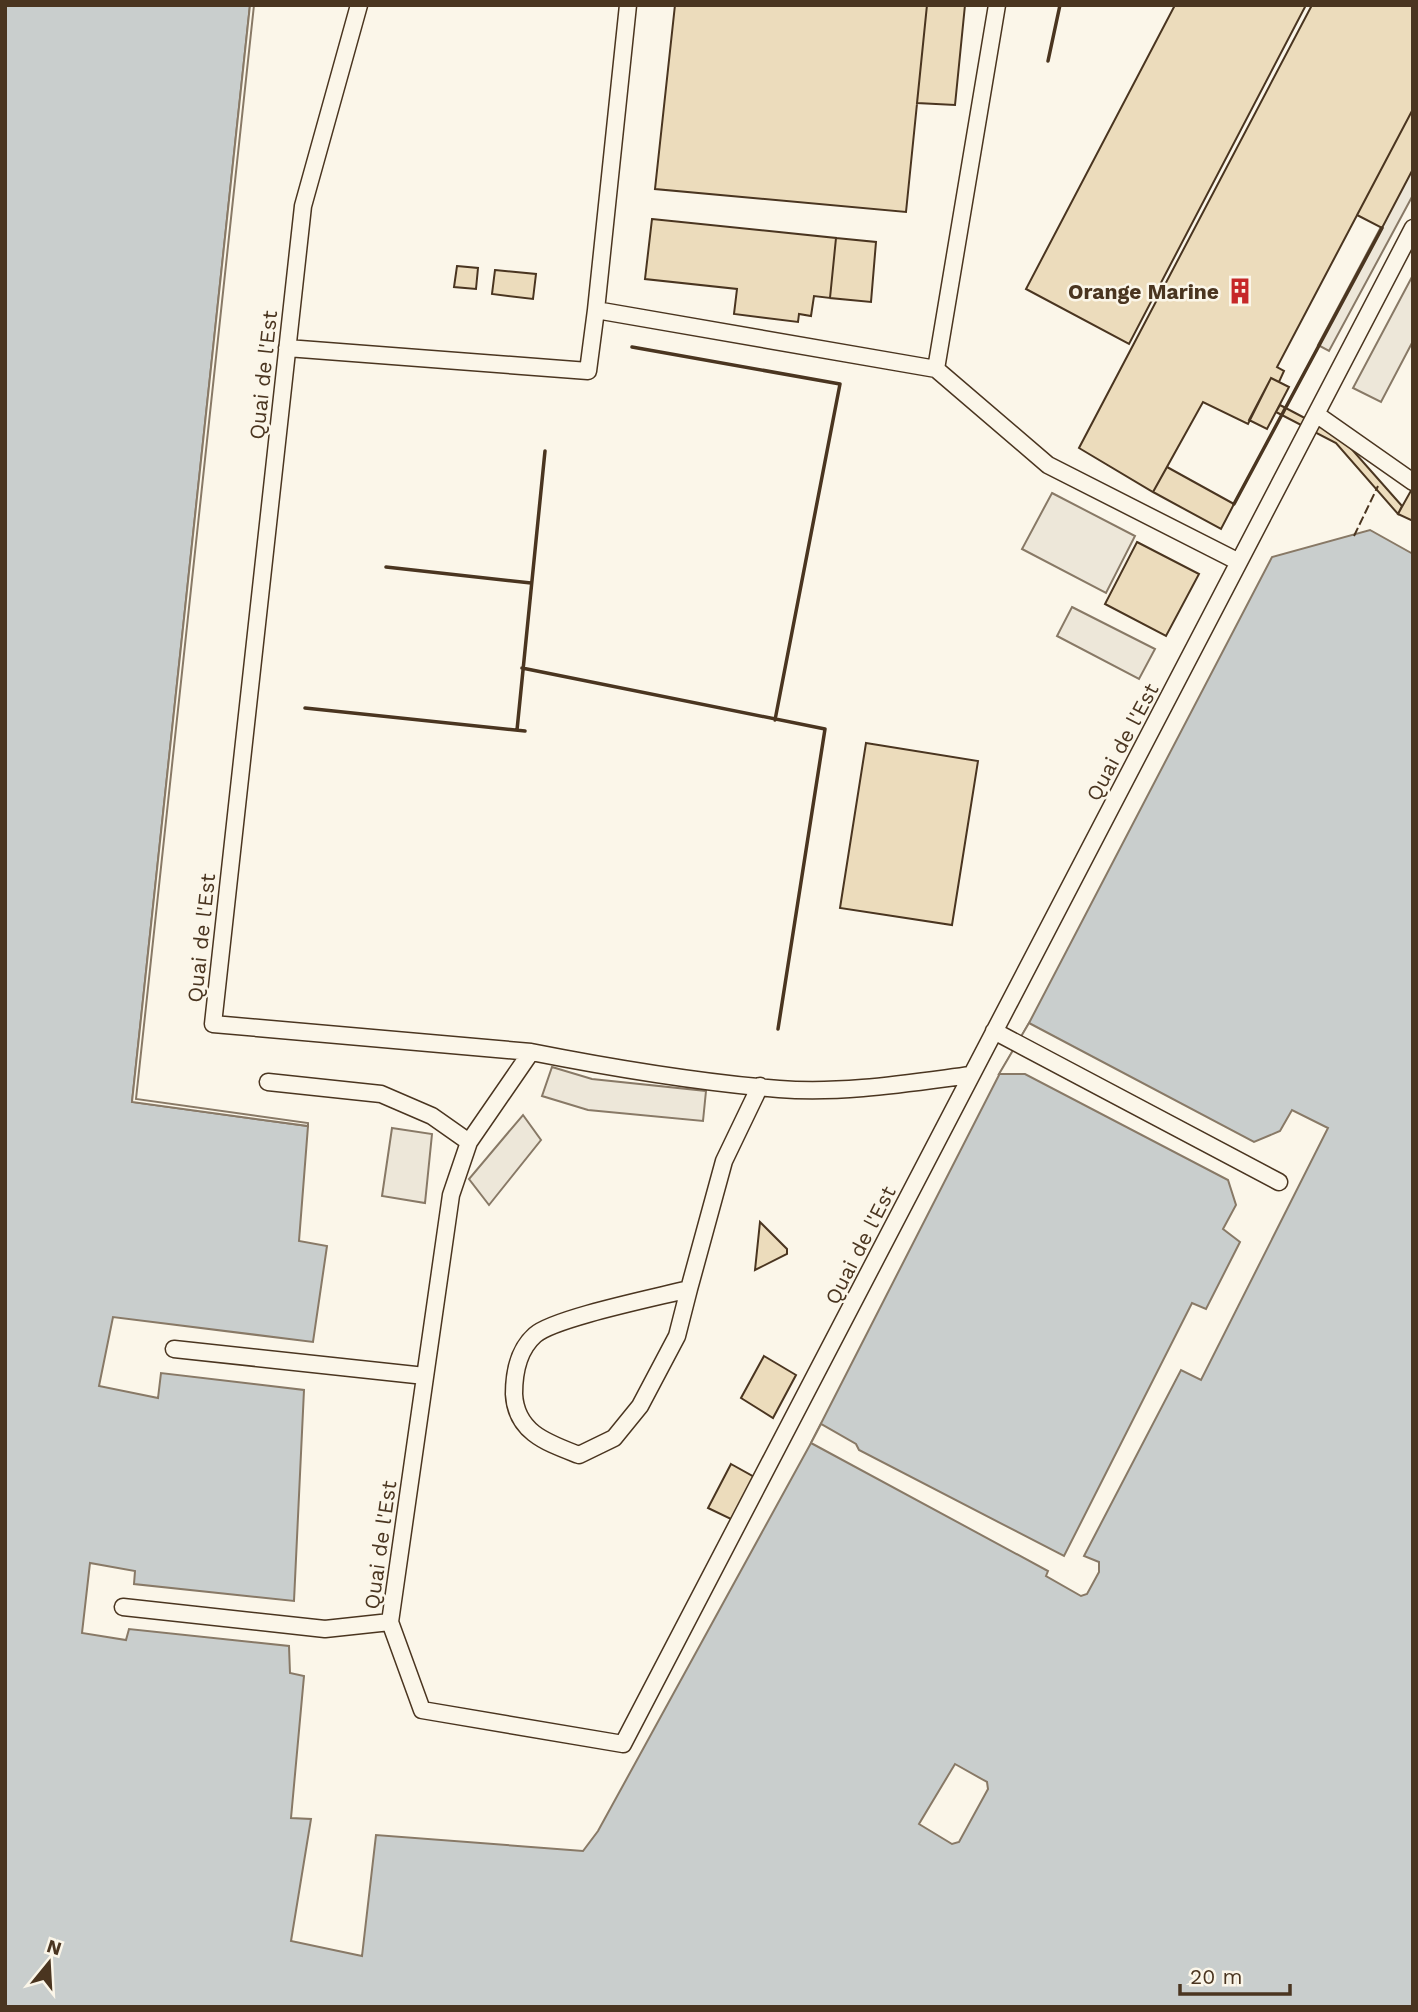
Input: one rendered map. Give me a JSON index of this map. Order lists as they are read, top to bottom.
{
  "streets": {
    "lane": ["Quai de l'Est"]
  },
  "places": {
    "building": ["Orange Marine"]
  },
  "scale_bar": "20 m",
  "north": "top"
}
